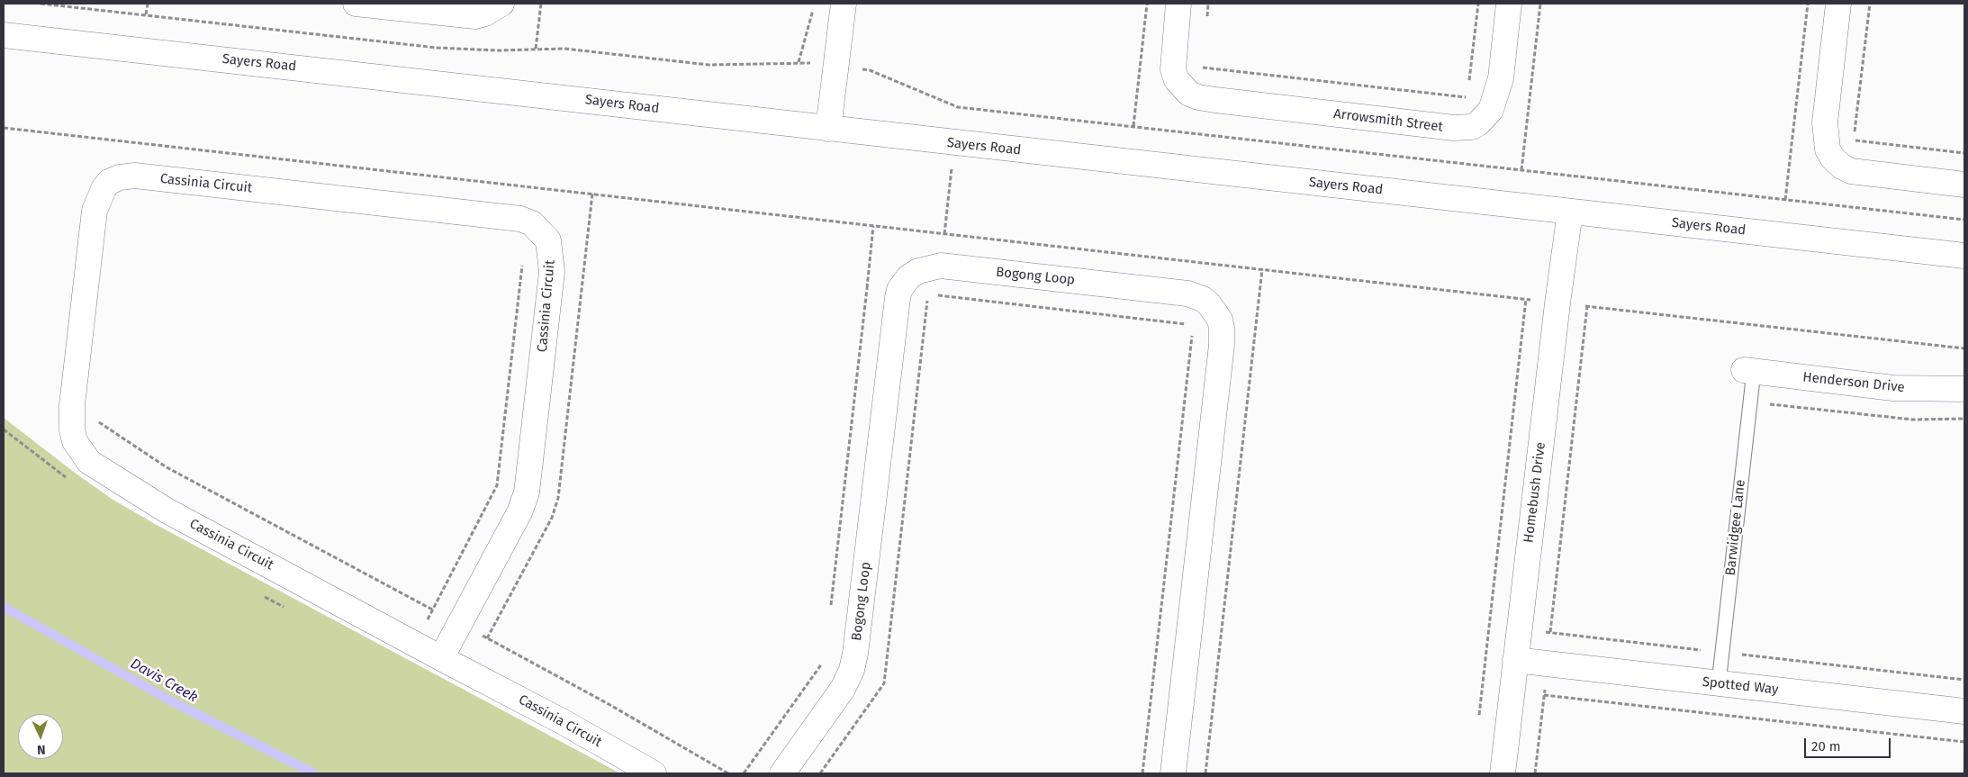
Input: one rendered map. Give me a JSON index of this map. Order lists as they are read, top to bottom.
{
  "streets": {
    "street": [
      "Sayers Road",
      "Arrowsmith Street",
      "Cassinia Circuit",
      "Bogong Loop",
      "Henderson Drive",
      "Homebush Drive",
      "Spotted Way"
    ],
    "lane": ["Barwidgee Lane"]
  },
  "crossings": [
    ["Sayers Road", "Homebush Drive"],
    ["Henderson Drive", "Barwidgee Lane"],
    ["Homebush Drive", "Spotted Way"],
    ["Barwidgee Lane", "Spotted Way"]
  ],
  "water": ["Davis Creek"],
  "scale_bar": "20 m",
  "north": "bottom"
}
